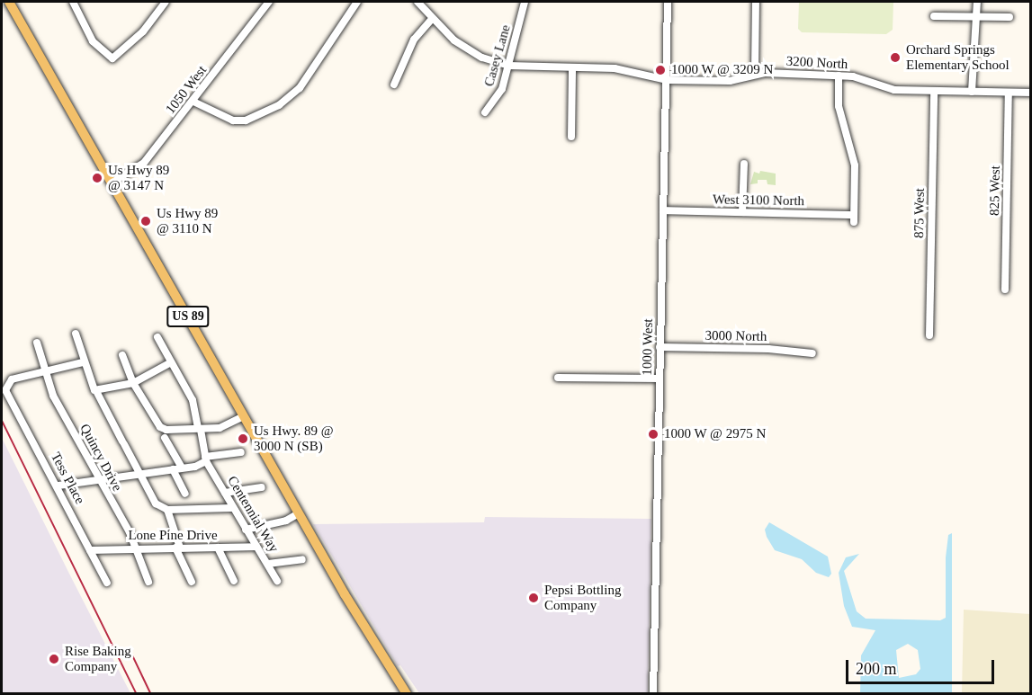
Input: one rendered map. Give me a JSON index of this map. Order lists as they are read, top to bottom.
{
  "streets": {
    "main road": ["US 89"],
    "street": [
      "Casey Lane",
      "3200 North",
      "1050 West",
      "825 West",
      "West 3100 North",
      "875 West",
      "3000 North",
      "1000 West",
      "Quincy Drive",
      "Tess Place",
      "Centennial Way",
      "Lone Pine Drive"
    ]
  },
  "crossings": [
    ["Casey Lane", "3200 North"],
    ["3200 North", "825 West"],
    ["3200 North", "West 3100 North"],
    ["3200 North", "875 West"],
    ["3200 North", "1000 West"],
    ["1050 West", "US 89"],
    ["West 3100 North", "1000 West"],
    ["3000 North", "1000 West"],
    ["Quincy Drive", "Tess Place"],
    ["Quincy Drive", "Lone Pine Drive"],
    ["Tess Place", "Lone Pine Drive"],
    ["Centennial Way", "Lone Pine Drive"]
  ],
  "places": [
    "Orchard Springs Elementary School",
    "1000 W @ 3209 N",
    "Us Hwy 89 @ 3147 N",
    "Us Hwy 89 @ 3110 N",
    "1000 W @ 2975 N",
    "Us Hwy. 89 @ 3000 N (SB)",
    "Pepsi Bottling Company",
    "Rise Baking Company"
  ],
  "scale_bar": "200 m"
}
